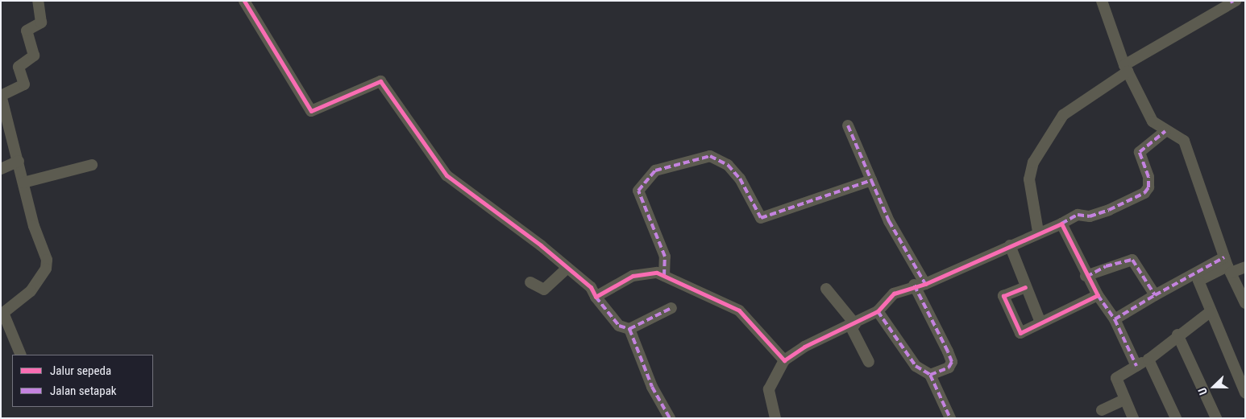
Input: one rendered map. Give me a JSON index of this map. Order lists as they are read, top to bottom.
{
  "legend": ["Jalur sepeda", "Jalan setapak"],
  "north": "left"
}
